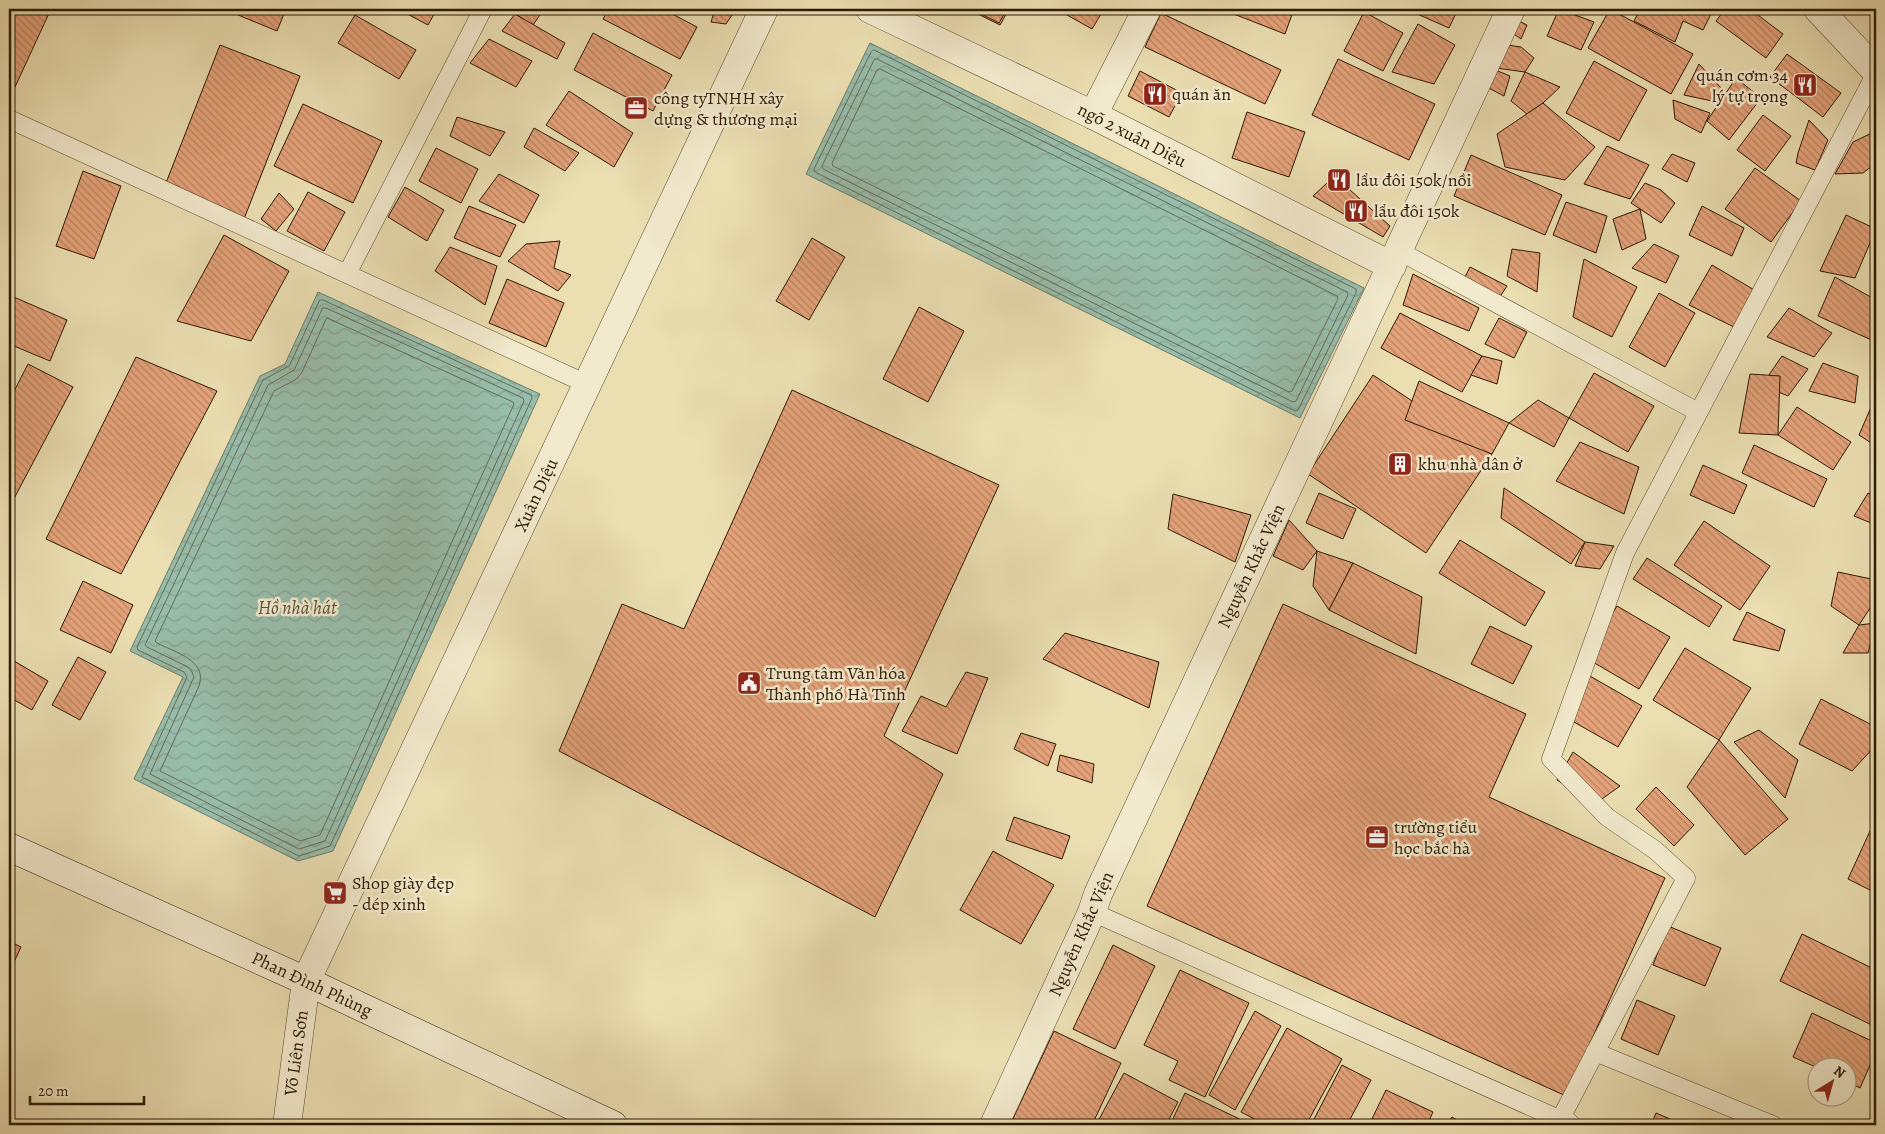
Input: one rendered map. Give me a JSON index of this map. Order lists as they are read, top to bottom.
{
  "streets": {
    "street": [
      "ngõ 2 xuân Diệu",
      "Xuân Diệu",
      "Nguyễn Khắc Viện",
      "Phan Đình Phùng",
      "Võ Liên Sơn"
    ]
  },
  "crossings": [
    ["ngõ 2 xuân Diệu", "Nguyễn Khắc Viện"],
    ["Xuân Diệu", "Phan Đình Phùng"],
    ["Xuân Diệu", "Võ Liên Sơn"],
    ["Phan Đình Phùng", "Võ Liên Sơn"]
  ],
  "water": ["Hồ nhà hát"],
  "places": {
    "restaurant": [
      "quán cơm 34 lý tự trọng",
      "quán ăn",
      "lẩu đôi 150k/nồi",
      "lẩu đôi 150k"
    ],
    "office": ["công tyTNHH xây dựng & thương mại", "trường tiểu học bắc hà"],
    "building": ["khu nhà dân ở"],
    "public building": ["Trung tâm Văn hóa Thành phố Hà Tĩnh"],
    "supermarket": ["Shop giày đẹp - dép xinh"]
  },
  "scale_bar": "20 m",
  "north": "top right"
}
